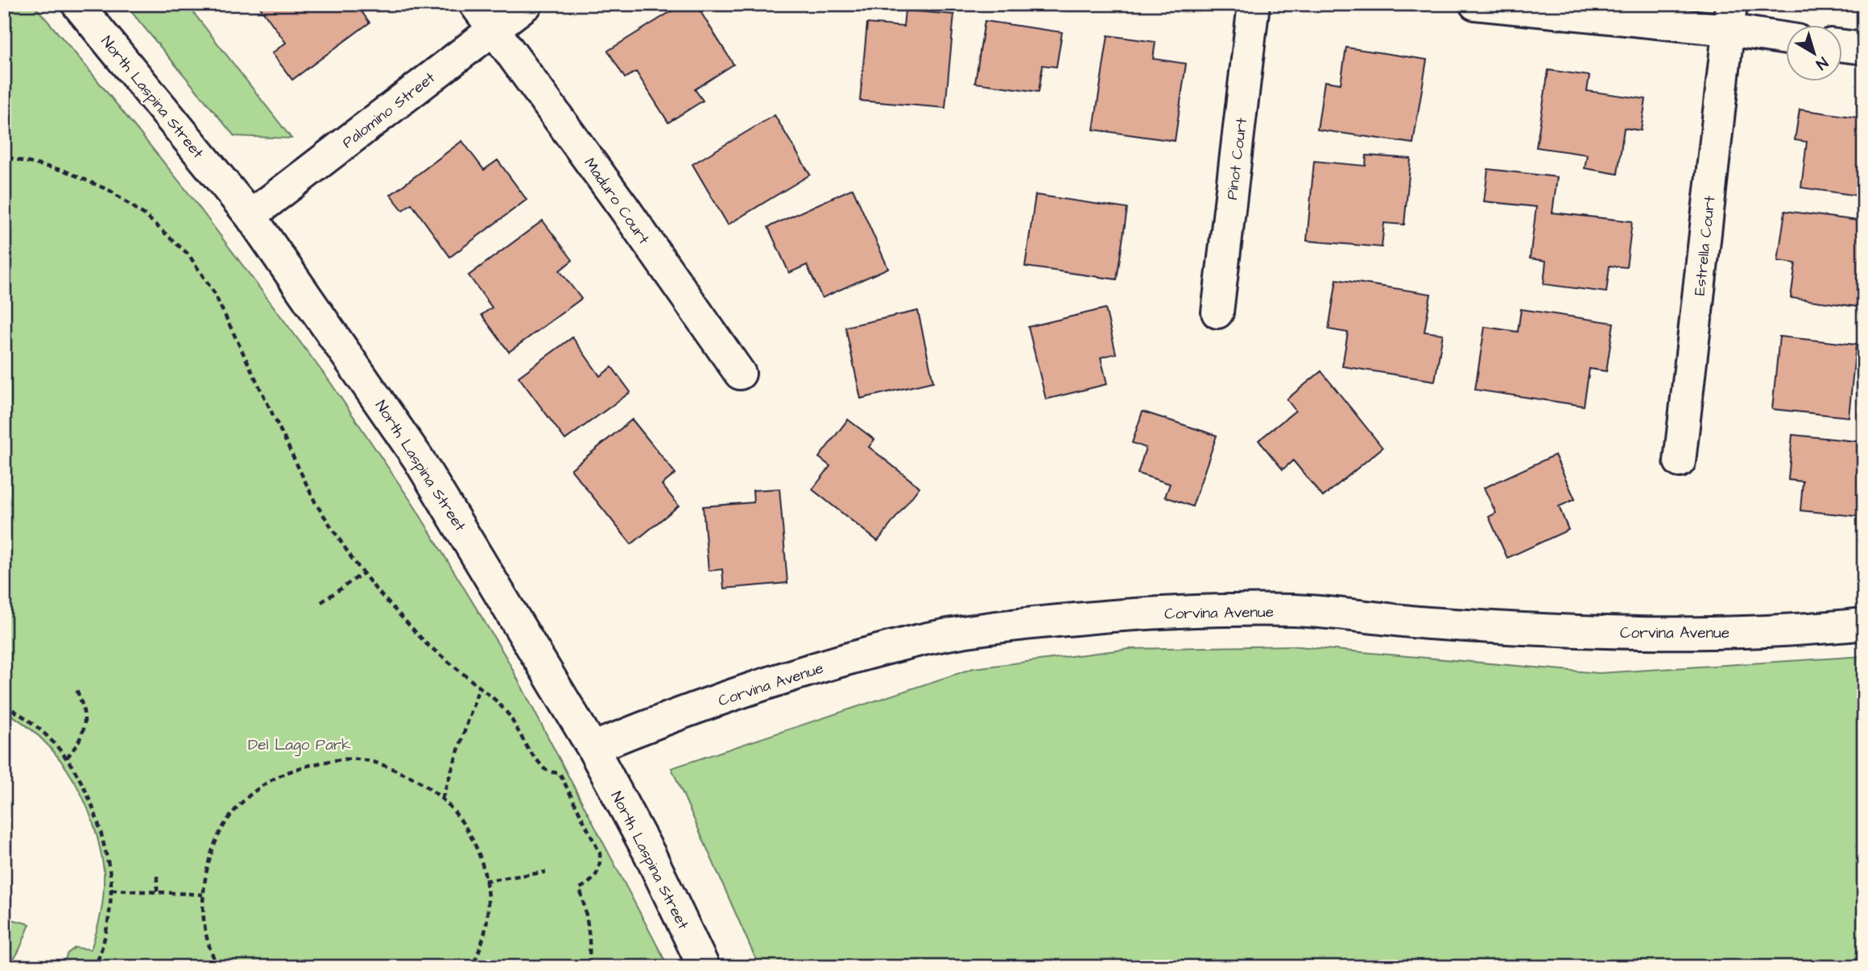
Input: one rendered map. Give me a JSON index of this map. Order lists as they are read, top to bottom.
{
  "streets": {
    "street": [
      "North Laspina Street",
      "Palomino Street",
      "Pinot Court",
      "Maduro Court",
      "Estrella Court",
      "Corvina Avenue"
    ]
  },
  "crossings": [
    ["North Laspina Street", "Palomino Street"],
    ["North Laspina Street", "Corvina Avenue"],
    ["Palomino Street", "Maduro Court"]
  ],
  "parks": ["Del Lago Park"],
  "north": "bottom right"
}
